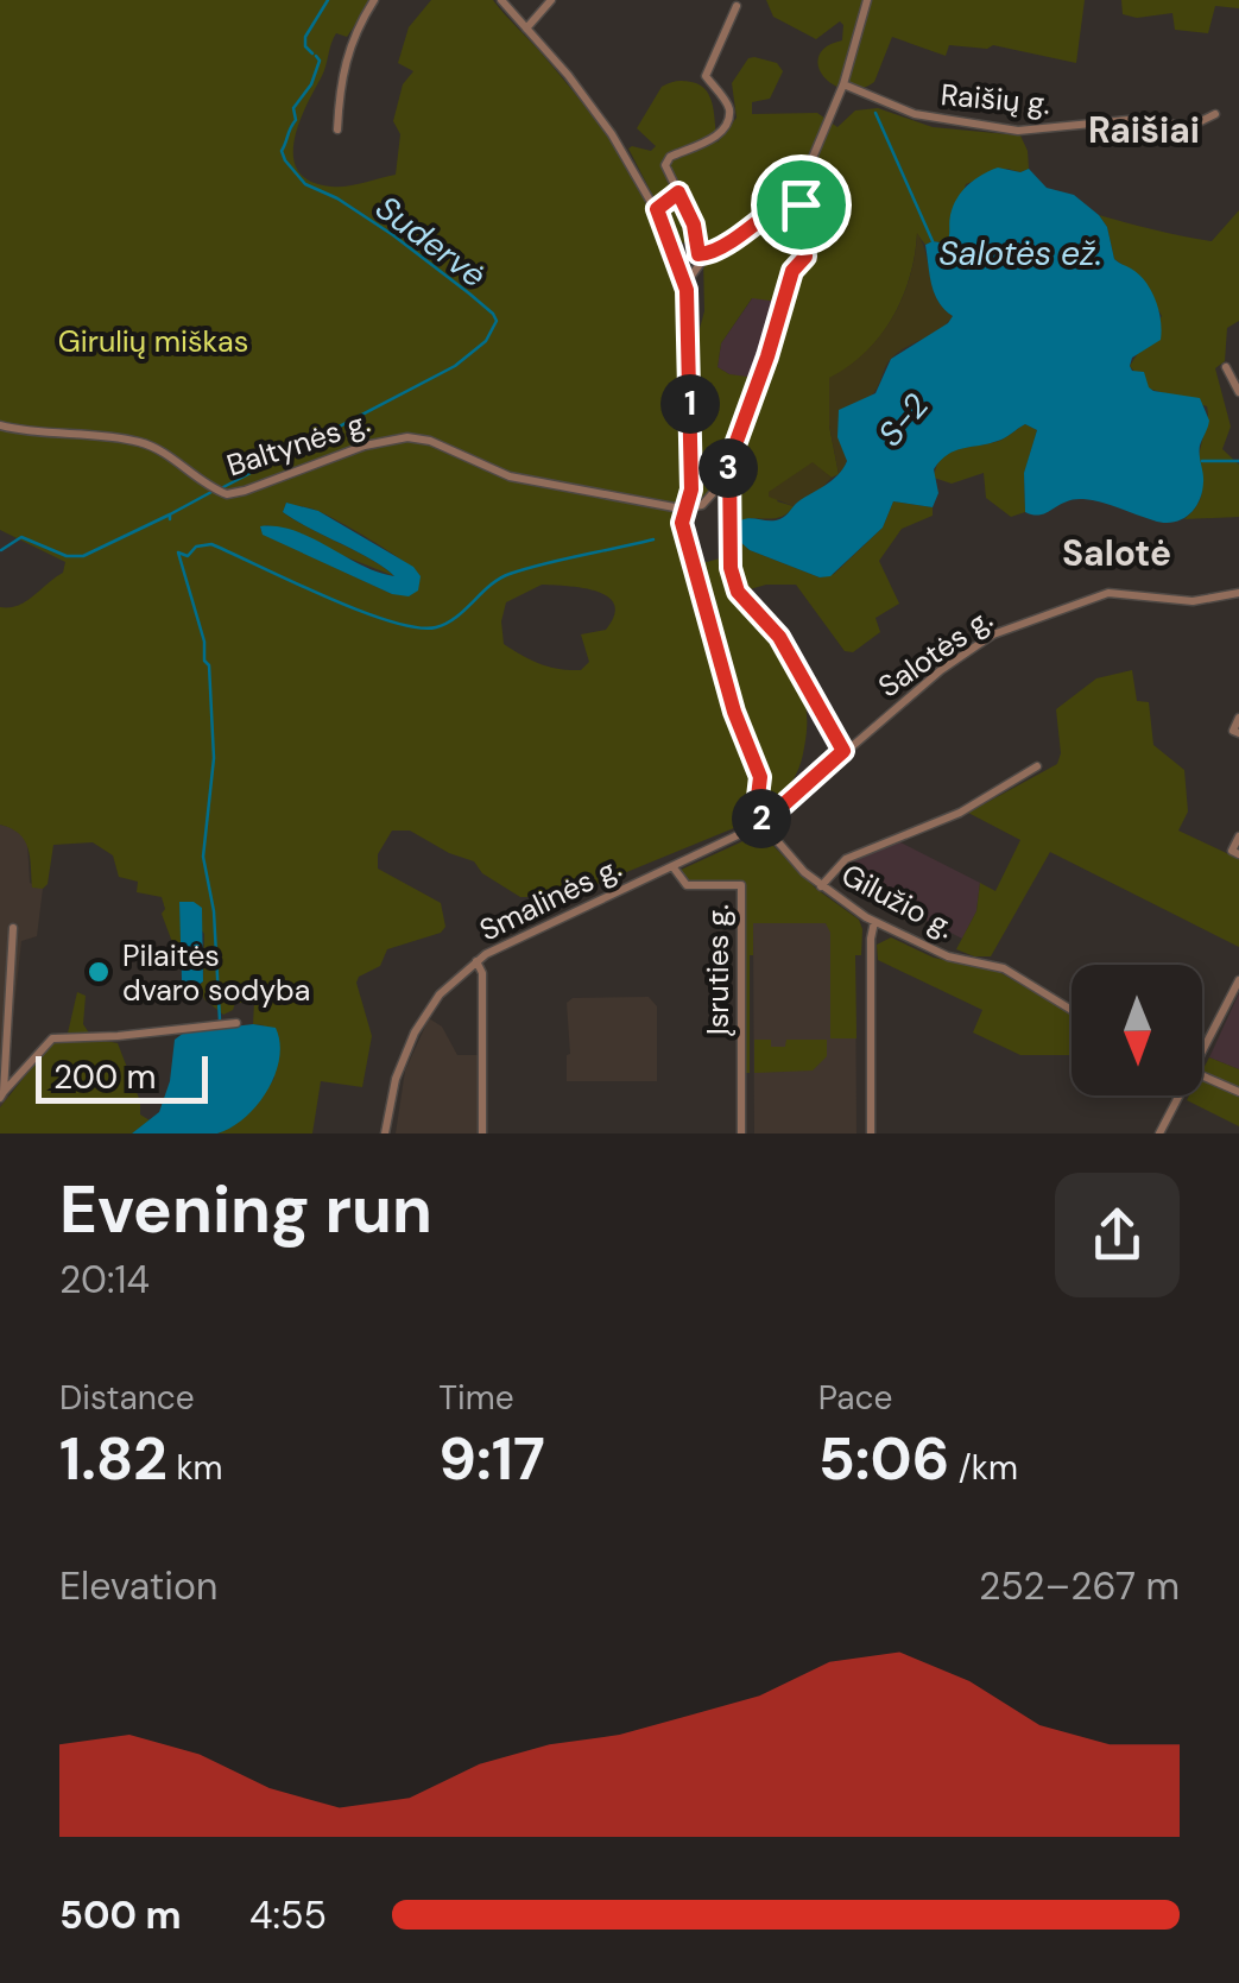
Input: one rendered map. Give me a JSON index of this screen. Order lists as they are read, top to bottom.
{
  "streets": {
    "street": [
      "Raišių g.",
      "Baltynės g.",
      "Salotės g.",
      "Smalinės g.",
      "Gilužio g.",
      "Įsruties g."
    ]
  },
  "crossings": [
    ["Salotės g.", "Smalinės g."],
    ["Salotės g.", "Gilužio g."],
    ["Smalinės g.", "Gilužio g."],
    ["Smalinės g.", "Įsruties g."]
  ],
  "districts": ["Raišiai", "Salotė"],
  "water": ["Sudervė", "Salotės ež.", "S-2"],
  "parks": ["Girulių miškas"],
  "places": ["Pilaitės dvaro sodyba"],
  "scale_bar": "200 m",
  "north": "bottom",
  "page": {
    "pins": ["1", "3", "2"],
    "scale": "200 m",
    "heading": ["Evening run", "20:14"],
    "stats": [
      ["Distance", "1.82 km"],
      ["Time", "9:17"],
      ["Pace", "5:06 /km"]
    ],
    "chart": ["Elevation", "252–267 m"],
    "list": [
      {
        "name": "500 m",
        "note": "4:55"
      }
    ]
  }
}
